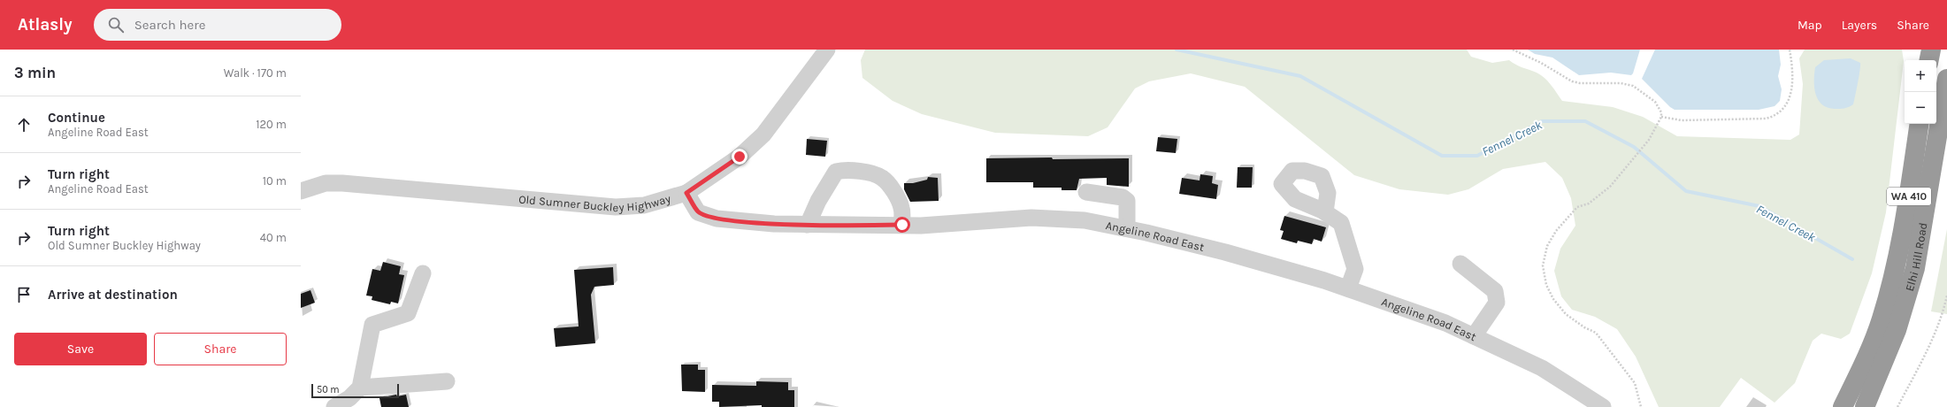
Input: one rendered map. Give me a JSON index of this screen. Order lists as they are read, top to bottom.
{
  "streets": {
    "highway": ["WA 410", "Elhi Hill Road"],
    "street": ["Old Sumner Buckley Highway", "Angeline Road East"]
  },
  "crossings": [
    ["Old Sumner Buckley Highway", "Angeline Road East"]
  ],
  "water": ["Fennel Creek"],
  "scale_bar": "50 m",
  "page": {
    "header": "Atlasly",
    "search": "Search here",
    "nav": ["Map", "Layers", "Share"],
    "heading": ["3 min", "Walk · 170 m"],
    "map_buttons": ["+", "−"],
    "list": [
      ["Continue", "Angeline Road East", "120 m"],
      ["Turn right", "Angeline Road East", "10 m"],
      ["Turn right", "Old Sumner Buckley Highway", "40 m"],
      "Arrive at destination"
    ],
    "buttons": ["Save", "Share"],
    "scale": "50 m"
  }
}
